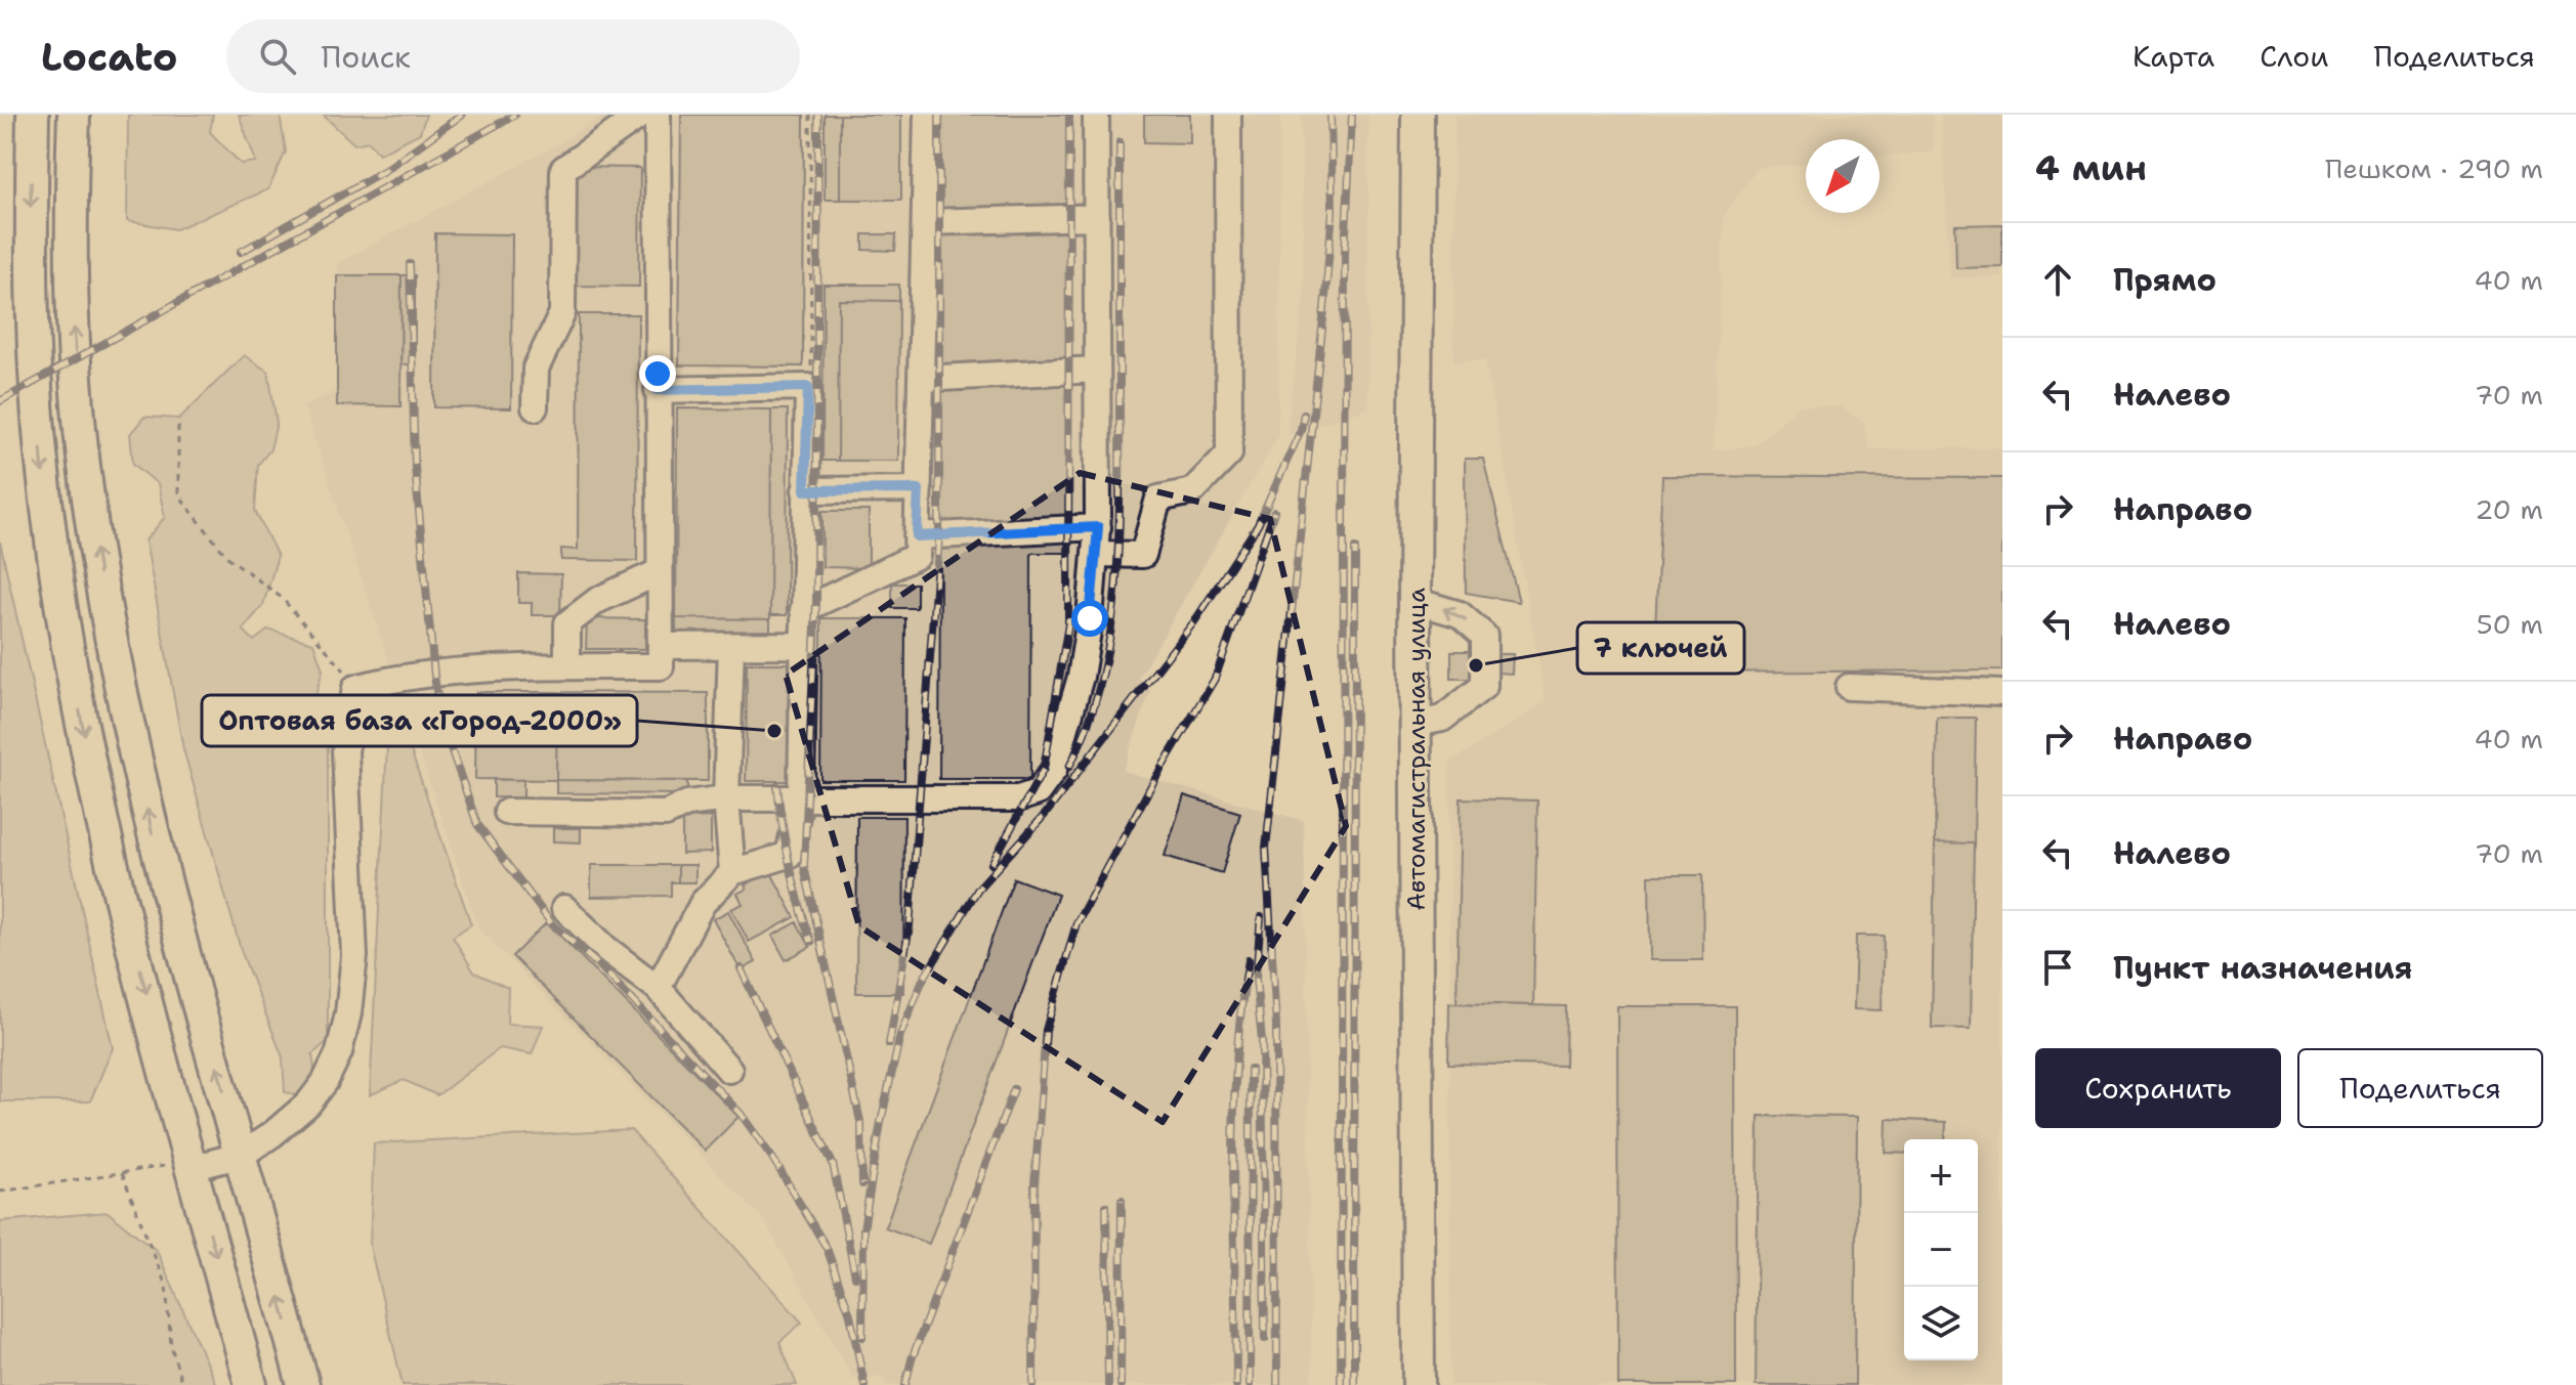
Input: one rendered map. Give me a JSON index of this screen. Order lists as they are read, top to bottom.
{
  "streets": {
    "main road": ["Автомагистральная улица"]
  },
  "places": ["7 ключей", "Оптовая база «Город-2000»"],
  "north": "bottom left",
  "page": {
    "header": "Locato",
    "search": "Поиск",
    "nav": ["Карта", "Слои", "Поделиться"],
    "heading": ["4 мин", "Пешком · 290 m"],
    "list": [
      ["Прямо", "40 m"],
      ["Налево", "70 m"],
      ["Направо", "20 m"],
      ["Налево", "50 m"],
      ["Направо", "40 m"],
      ["Налево", "70 m"],
      "Пункт назначения"
    ],
    "buttons": ["Сохранить", "Поделиться"],
    "map_buttons": ["+", "−"]
  }
}
